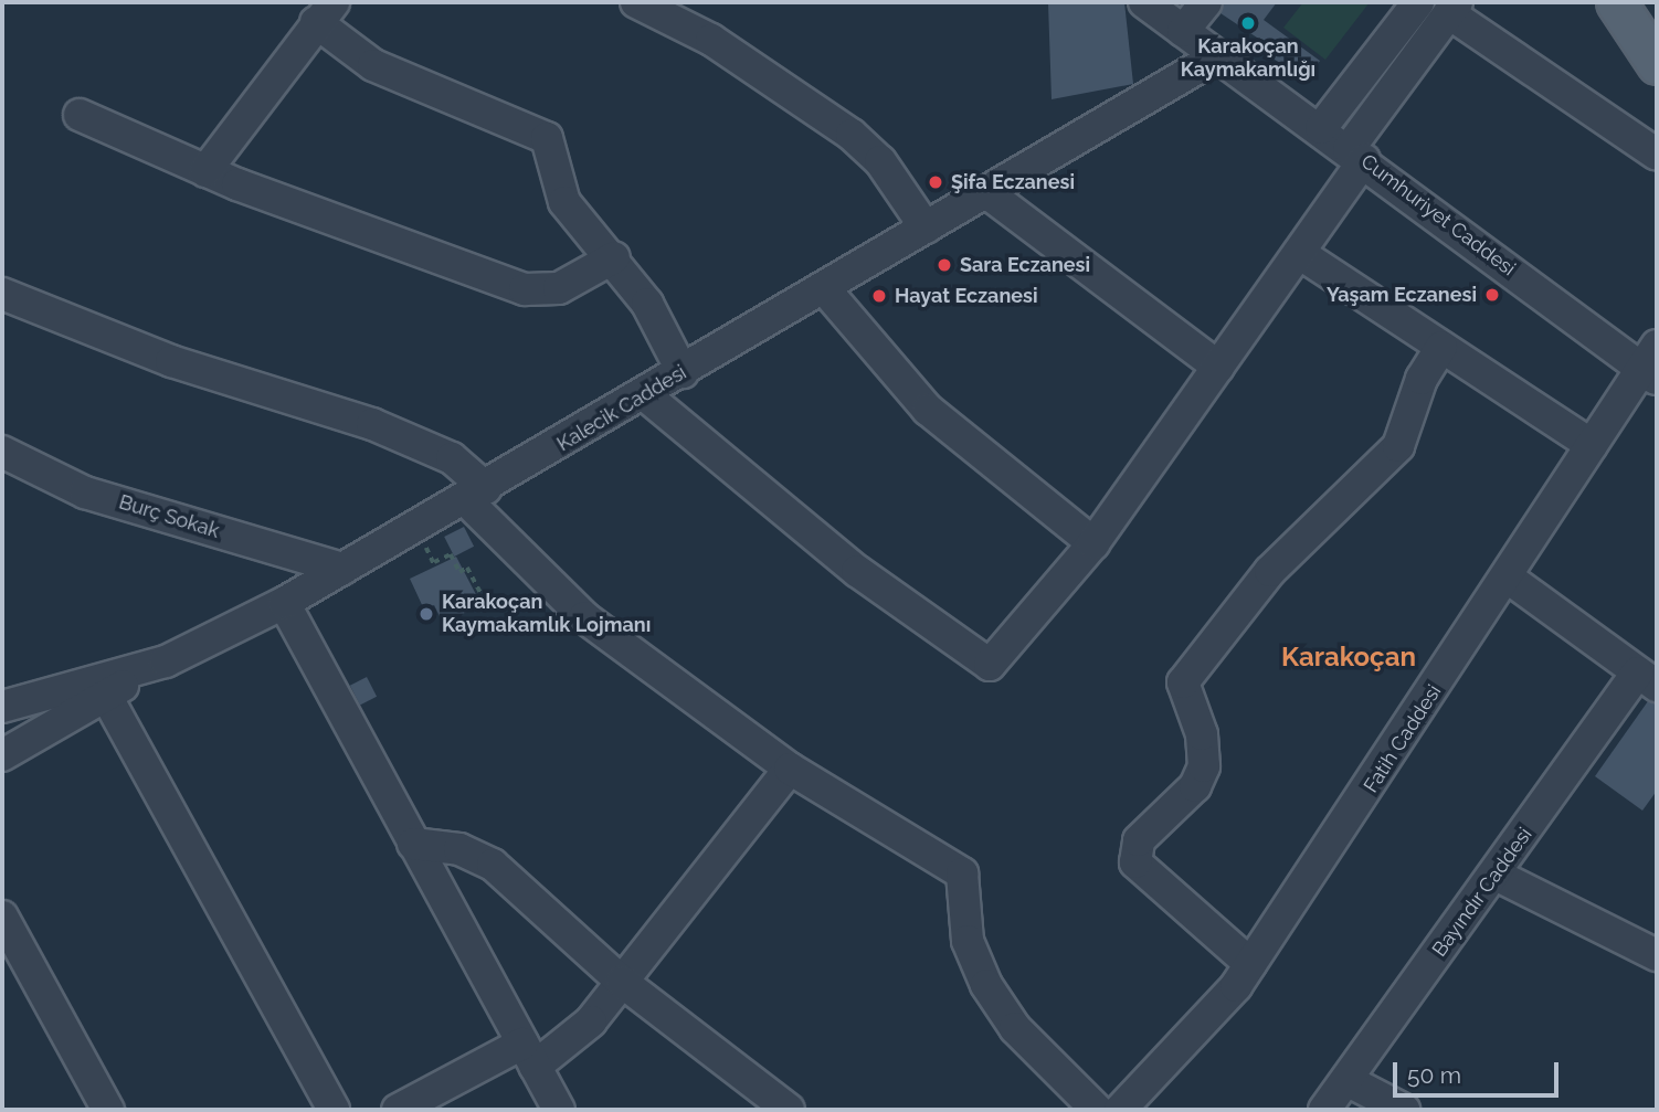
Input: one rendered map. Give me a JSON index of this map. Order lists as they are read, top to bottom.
{
  "streets": {
    "street": [
      "Cumhuriyet Caddesi",
      "Kalecik Caddesi",
      "Burç Sokak",
      "Fatih Caddesi",
      "Bayındır Caddesi"
    ]
  },
  "crossings": [
    ["Cumhuriyet Caddesi", "Kalecik Caddesi"],
    ["Cumhuriyet Caddesi", "Fatih Caddesi"],
    ["Kalecik Caddesi", "Burç Sokak"]
  ],
  "districts": ["Karakoçan"],
  "places": [
    "Karakoçan Kaymakamlığı",
    "Şifa Eczanesi",
    "Sara Eczanesi",
    "Yaşam Eczanesi",
    "Hayat Eczanesi",
    "Karakoçan Kaymakamlık Lojmanı"
  ],
  "scale_bar": "50 m"
}
